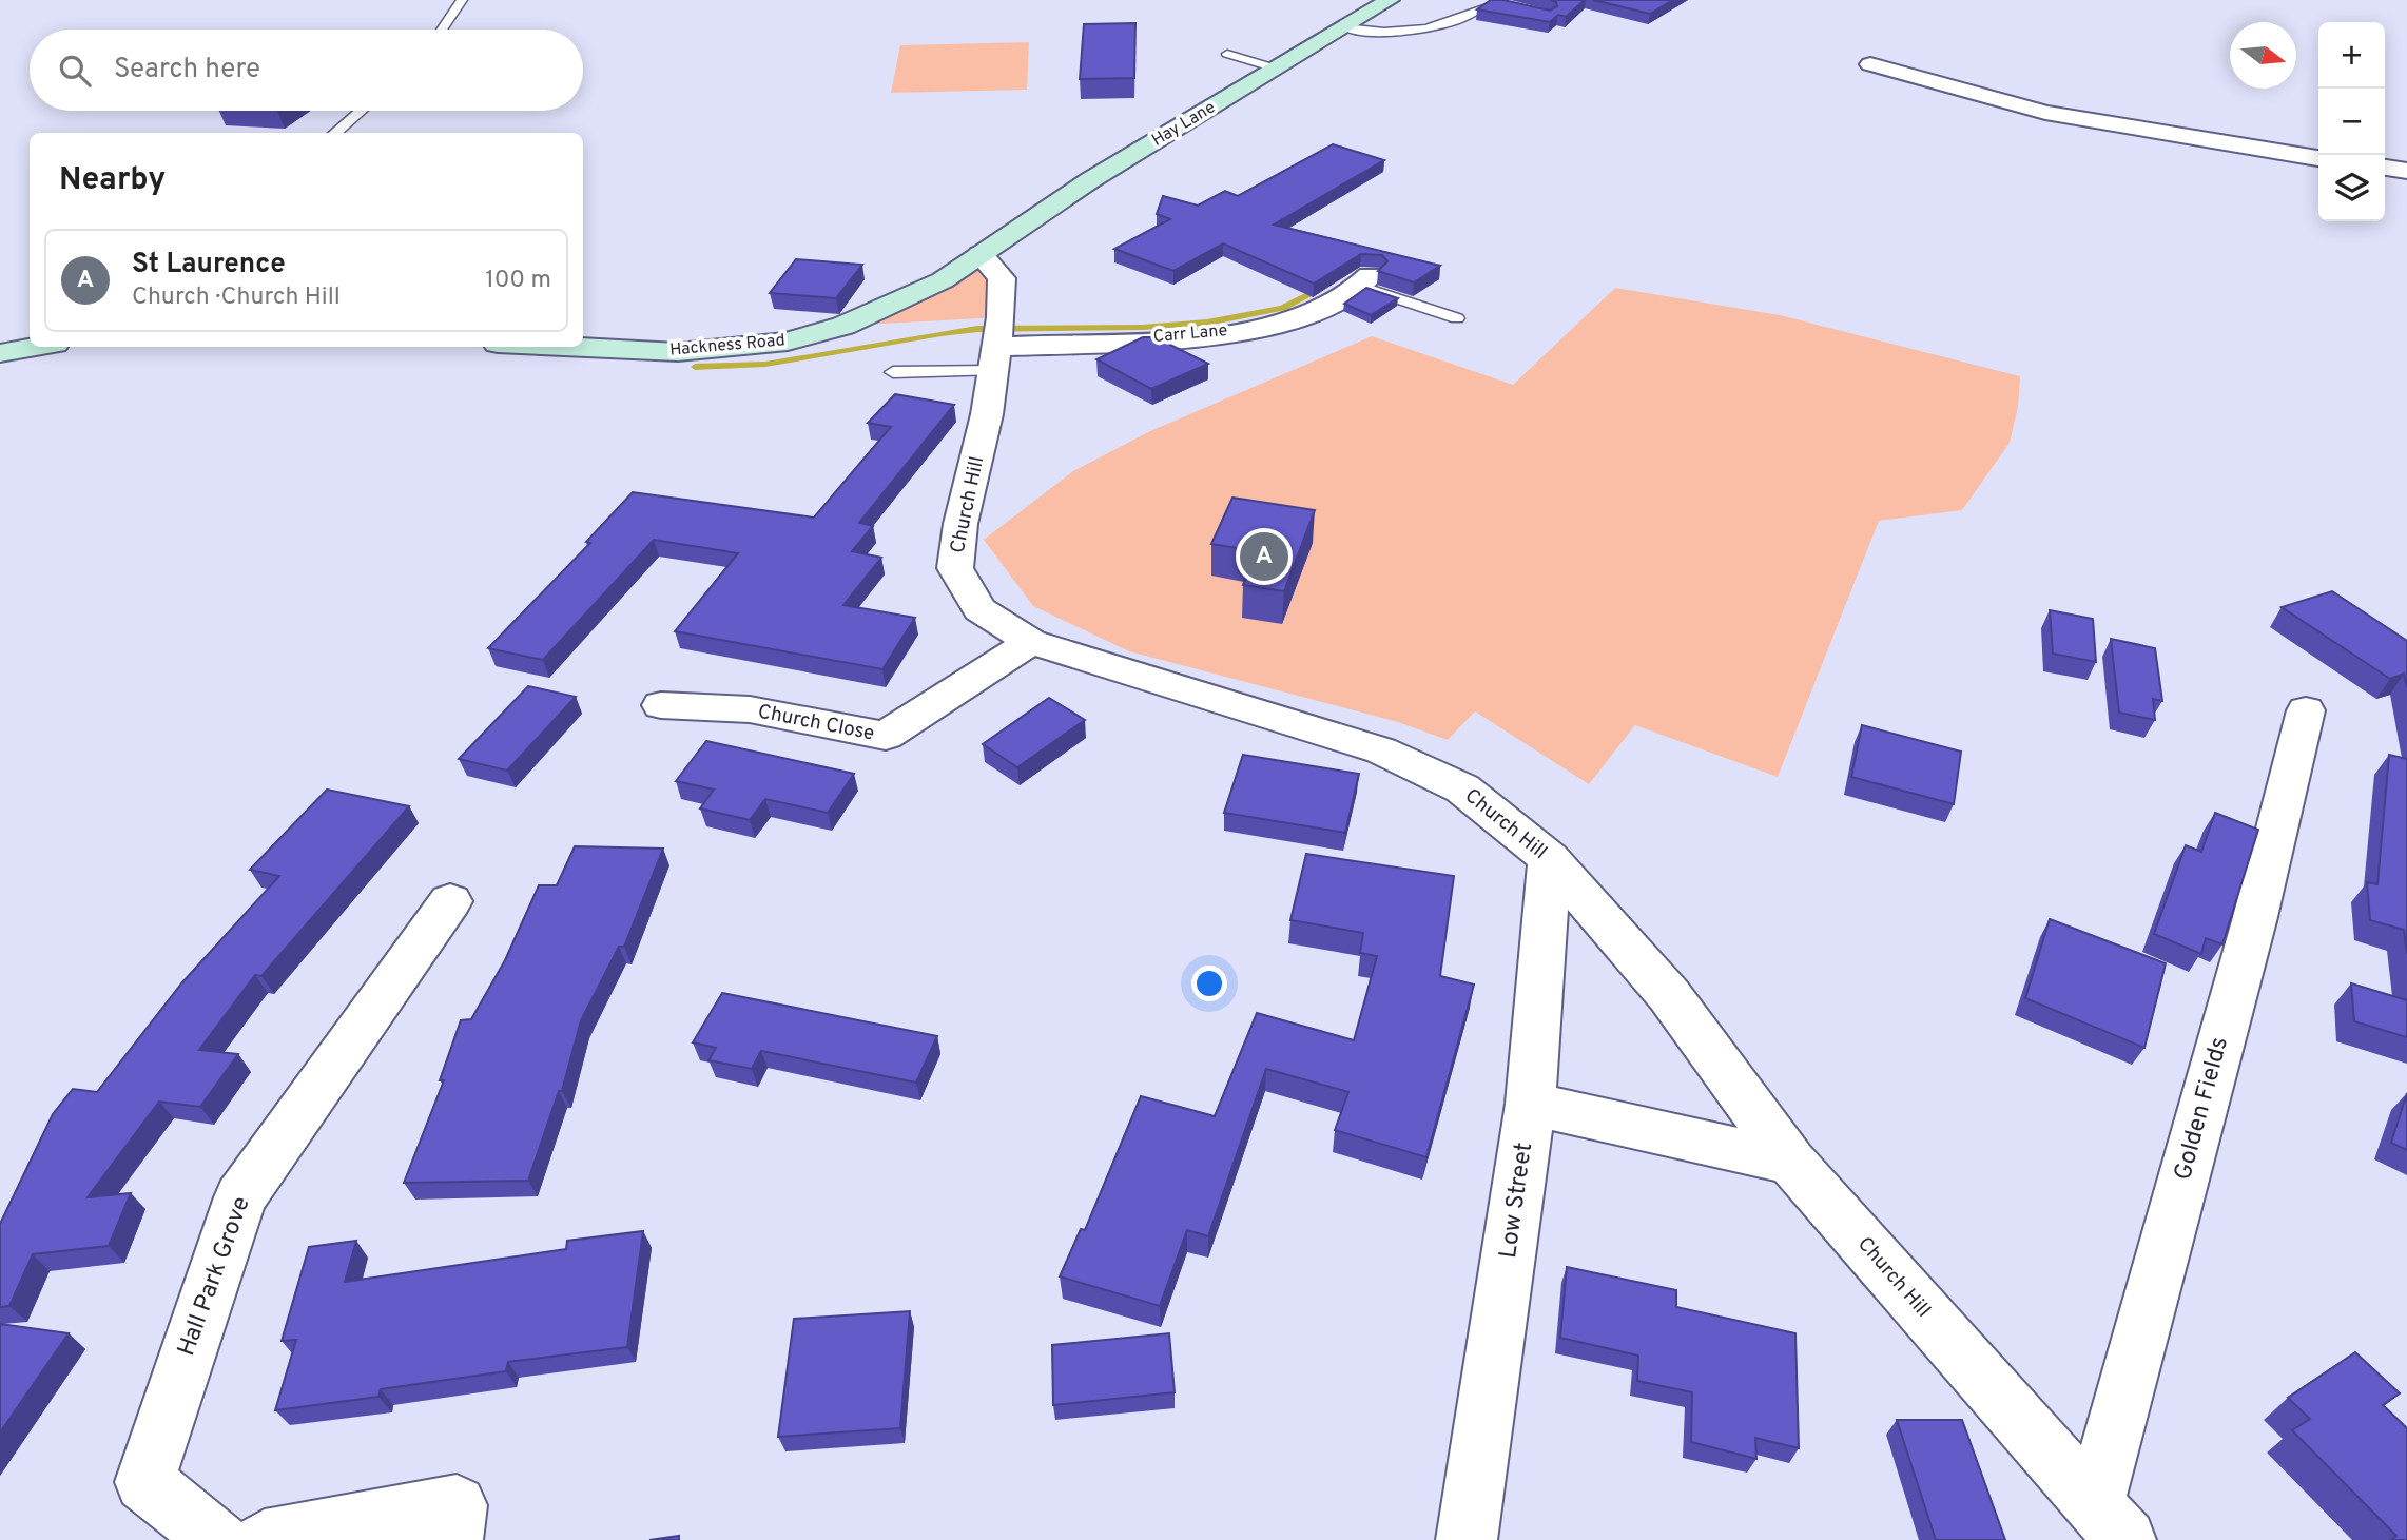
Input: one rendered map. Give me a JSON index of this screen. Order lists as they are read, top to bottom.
{
  "streets": {
    "street": [
      "Hay Lane",
      "Carr Lane",
      "Hackness Road",
      "Church Hill",
      "Church Close",
      "Golden Fields",
      "Low Street",
      "Hall Park Grove"
    ]
  },
  "crossings": [
    ["Hay Lane", "Hackness Road"],
    ["Hay Lane", "Church Hill"],
    ["Carr Lane", "Church Hill"],
    ["Hackness Road", "Church Hill"],
    ["Church Hill", "Church Close"],
    ["Church Hill", "Golden Fields"],
    ["Church Hill", "Low Street"]
  ],
  "north": "right",
  "page": {
    "map_buttons": ["+", "−"],
    "search": "Search here",
    "heading": "Nearby",
    "list": [
      {
        "mark": "A",
        "name": "St Laurence",
        "note": "Church · Church Hill",
        "value": "100 m"
      }
    ],
    "pins": "A"
  }
}
